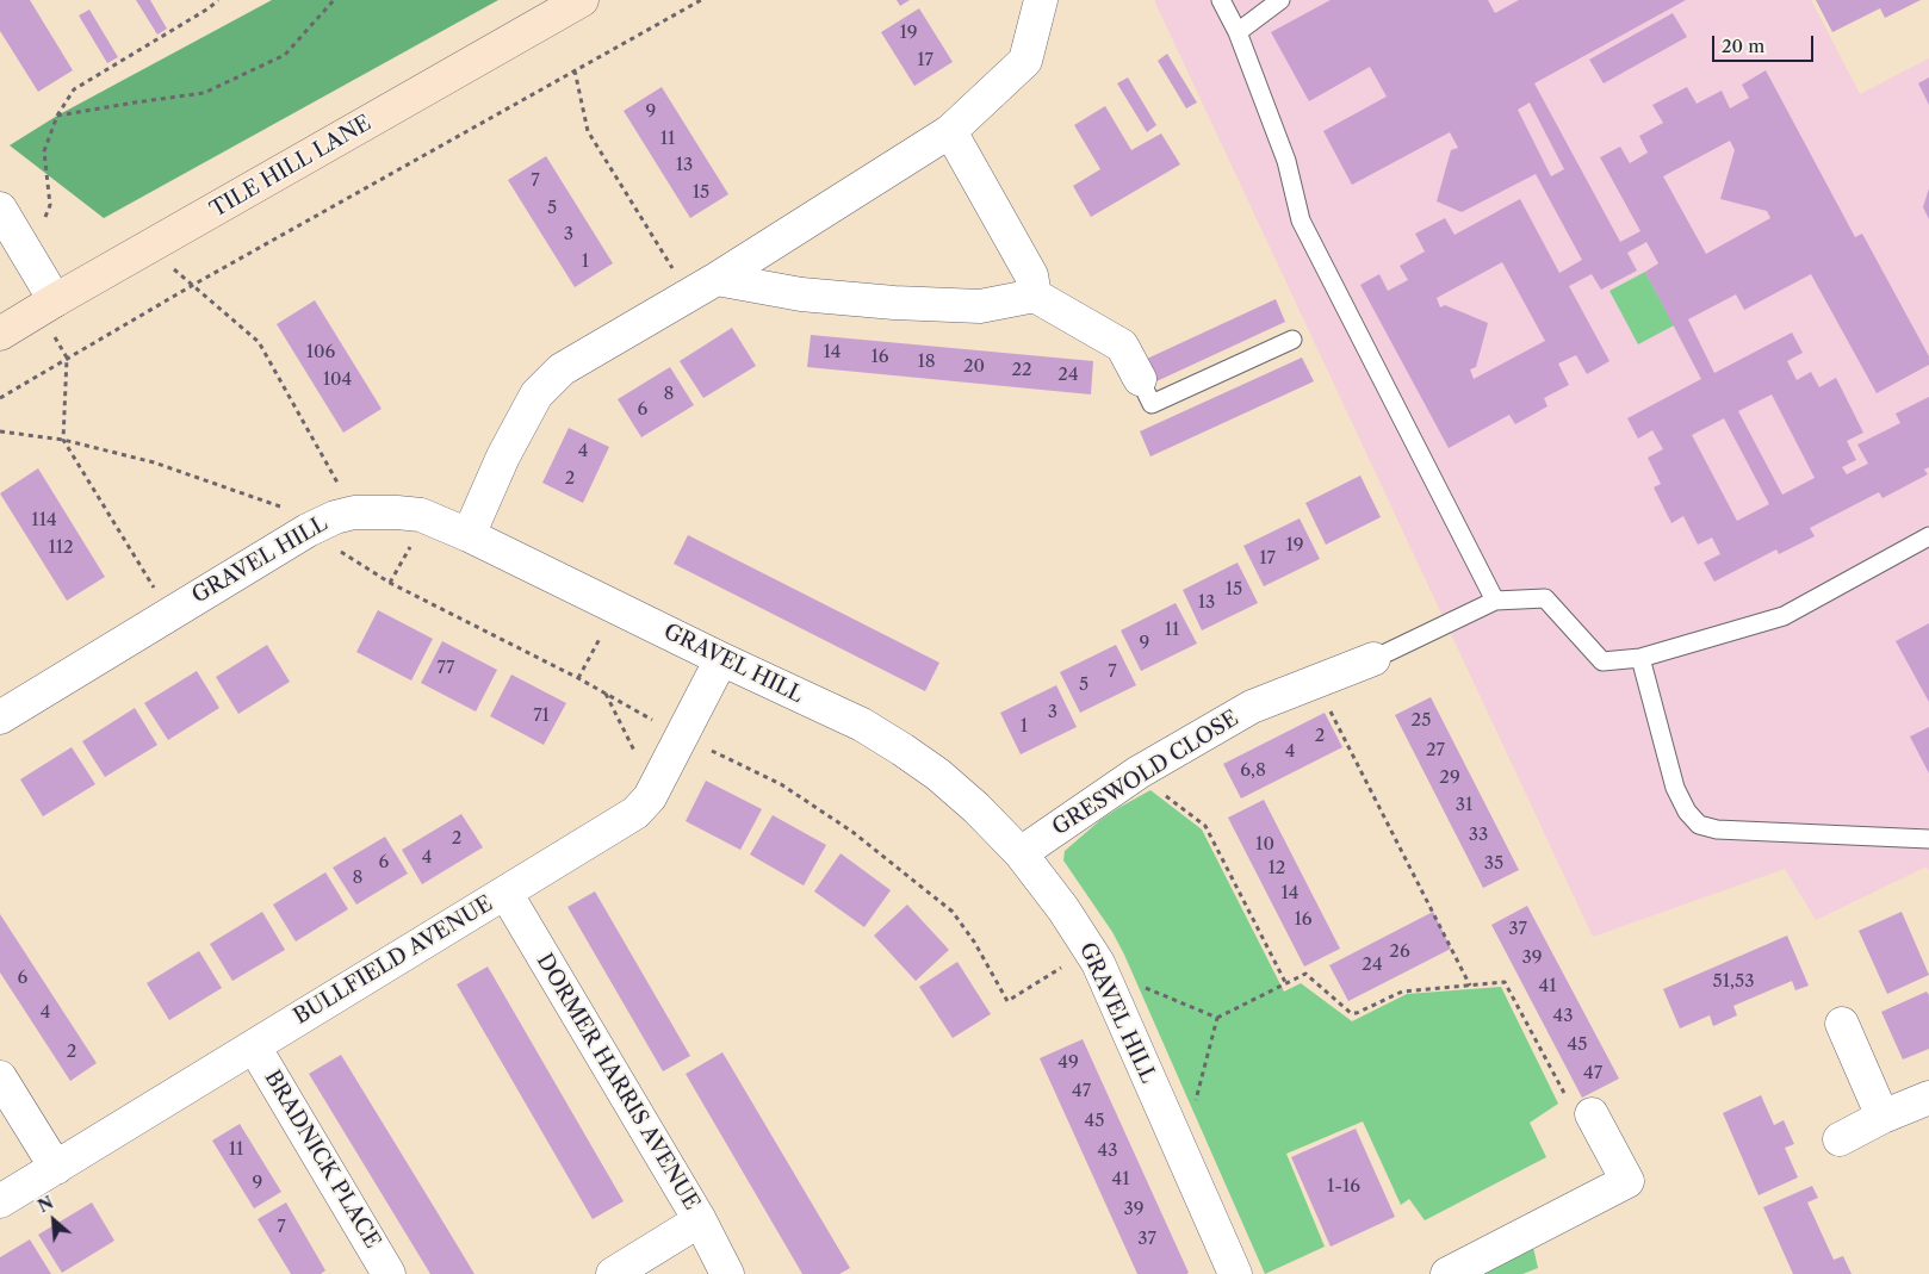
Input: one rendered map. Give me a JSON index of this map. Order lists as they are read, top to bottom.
{
  "streets": {
    "main road": ["TILE HILL LANE"],
    "street": [
      "GRAVEL HILL",
      "GRESWOLD CLOSE",
      "BULLFIELD AVENUE",
      "DORMER HARRIS AVENUE",
      "BRADNICK PLACE"
    ]
  },
  "crossings": [
    ["GRAVEL HILL", "GRESWOLD CLOSE"],
    ["GRAVEL HILL", "BULLFIELD AVENUE"],
    ["BULLFIELD AVENUE", "DORMER HARRIS AVENUE"],
    ["BULLFIELD AVENUE", "BRADNICK PLACE"]
  ],
  "house_numbers": [
    "19",
    "17",
    "9",
    "11",
    "13",
    "7",
    "15",
    "5",
    "3",
    "1",
    "106",
    "14",
    "16",
    "18",
    "20",
    "22",
    "24",
    "104",
    "8",
    "6",
    "4",
    "2",
    "114",
    "19",
    "112",
    "17",
    "15",
    "13",
    "11",
    "9",
    "77",
    "7",
    "5",
    "3",
    "71",
    "25",
    "1",
    "2",
    "27",
    "4",
    "6,8",
    "29",
    "31",
    "33",
    "2",
    "10",
    "4",
    "6",
    "35",
    "12",
    "8",
    "14",
    "16",
    "37",
    "26",
    "39",
    "24",
    "6",
    "51,53",
    "41",
    "4",
    "43",
    "45",
    "2",
    "49",
    "47",
    "47",
    "45",
    "11",
    "43",
    "41",
    "9",
    "1-16",
    "39",
    "7",
    "37"
  ],
  "scale_bar": "20 m",
  "north": "top left"
}
